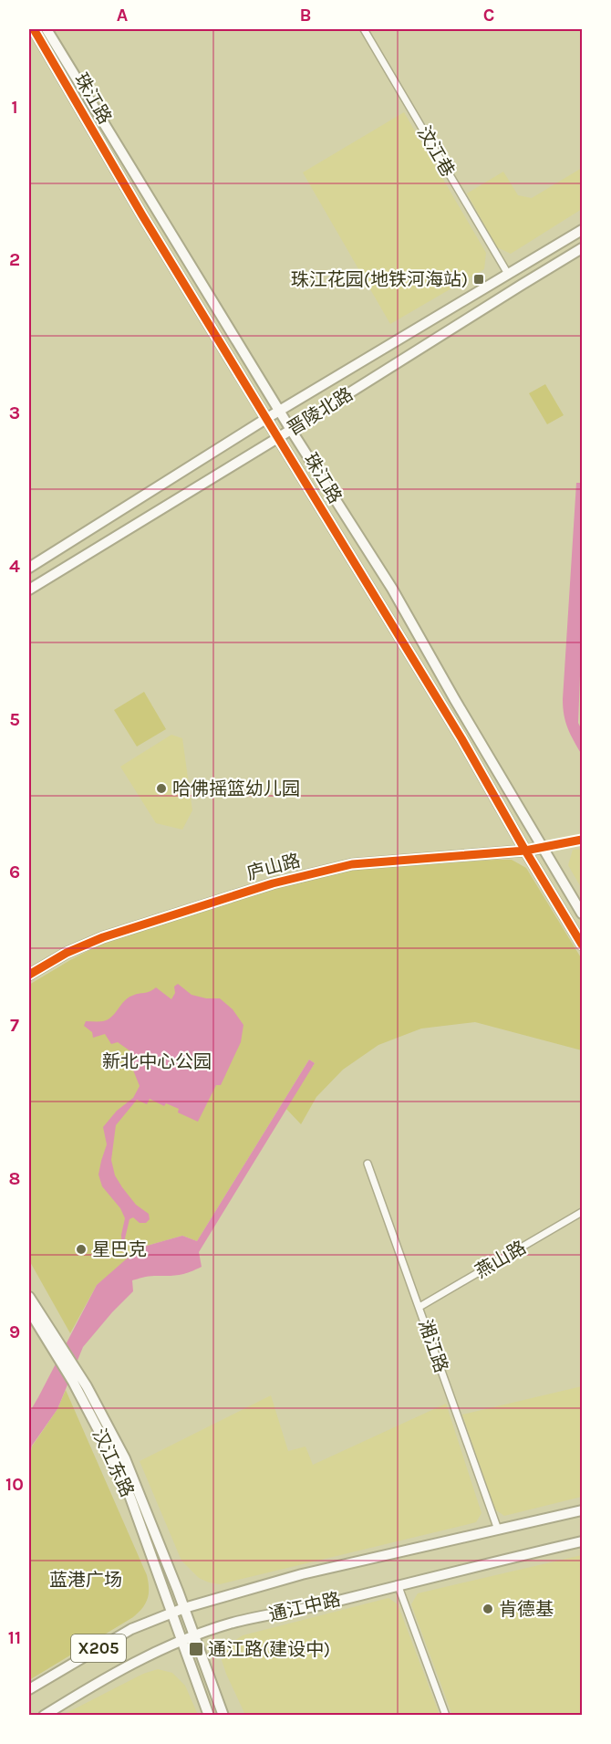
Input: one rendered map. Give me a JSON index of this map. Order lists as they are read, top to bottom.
{
  "streets": {
    "main road": [
      "珠江路",
      "晋陵北路",
      "庐山路",
      "汉江东路",
      "通江中路",
      "X205"
    ],
    "street": ["汶江巷", "燕山路", "湘江路"]
  },
  "crossings": [
    ["珠江路", "晋陵北路"],
    ["珠江路", "庐山路"],
    ["汶江巷", "晋陵北路"],
    ["燕山路", "湘江路"],
    ["湘江路", "通江中路"],
    ["汉江东路", "通江中路"],
    ["汉江东路", "X205"],
    ["通江中路", "X205"]
  ],
  "parks": ["新北中心公园", "蓝港广场"],
  "places": {
    "transit": ["珠江花园(地铁河海站)", "通江路(建设中)"],
    "other": ["哈佛摇篮幼儿园", "星巴克", "肯德基"]
  },
  "grid": {
    "columns": ["A", "B", "C"],
    "rows": [
      "1",
      "2",
      "3",
      "4",
      "5",
      "6",
      "7",
      "8",
      "9",
      "10",
      "11"
    ]
  }
}
